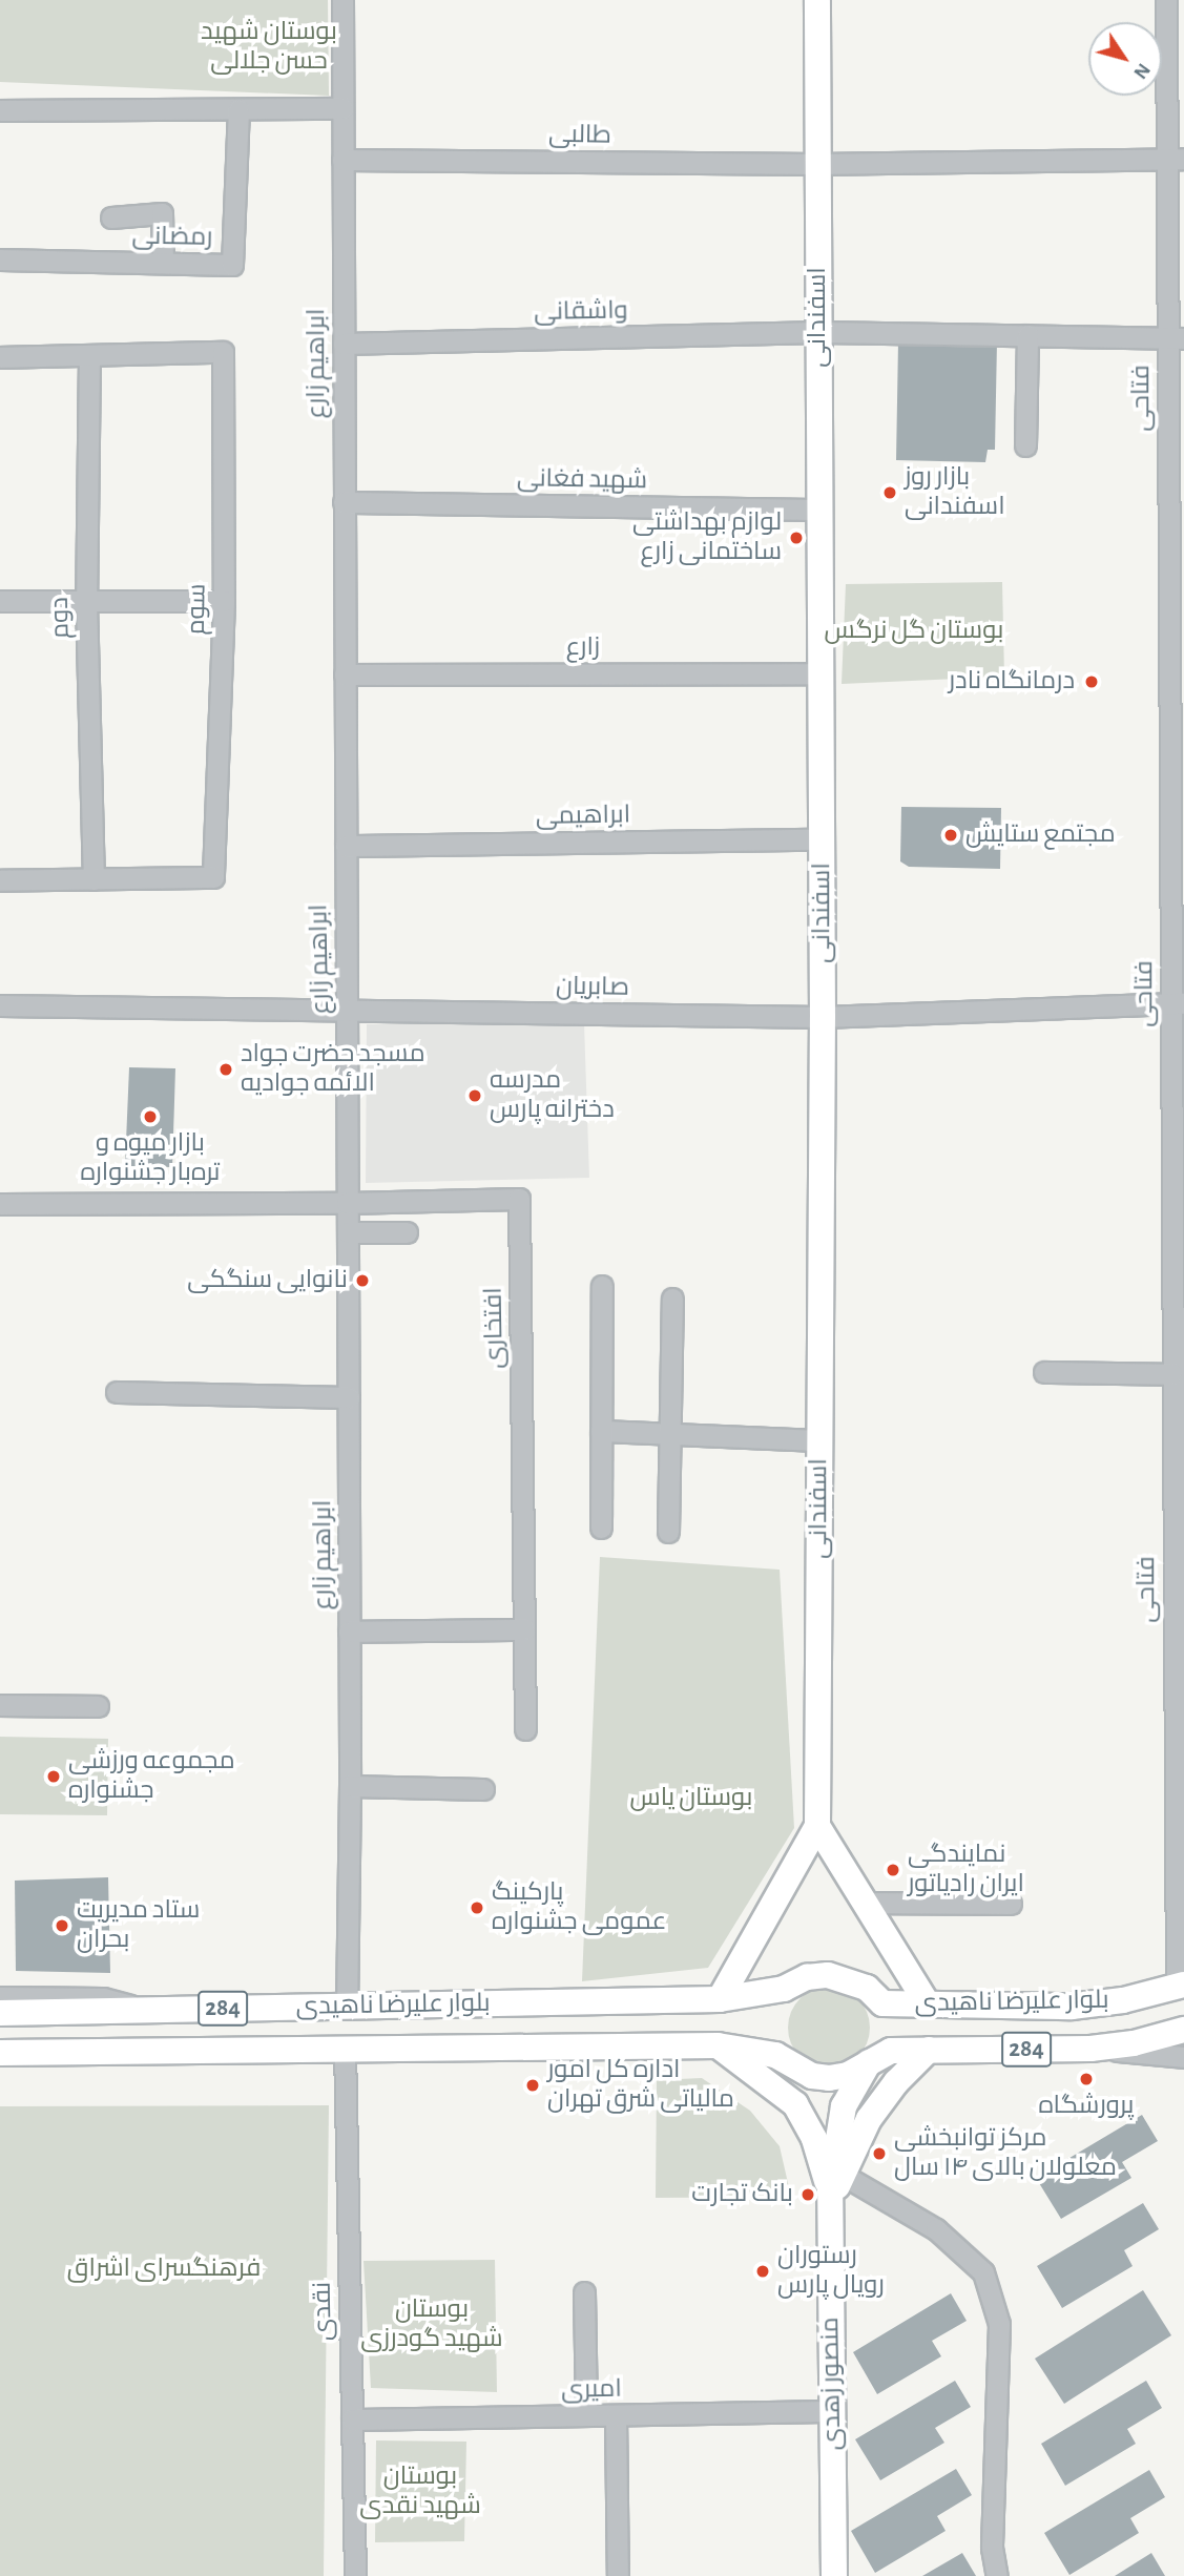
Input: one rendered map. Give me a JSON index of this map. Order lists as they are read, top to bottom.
{
  "streets": {
    "main road": [
      "اسفندانی",
      "بلوار علیرضا ناهیدی",
      "284",
      "منصور زهدی"
    ],
    "street": [
      "طالبی",
      "رمضانی",
      "واشقانی",
      "ابراهیم زارع",
      "فتاحی",
      "شهید فغانی",
      "سوم",
      "دوم",
      "زارع",
      "ابراهیمی",
      "صابریان",
      "افتخاری",
      "نقدی",
      "امیری"
    ]
  },
  "crossings": [
    ["طالبی", "اسفندانی"],
    ["طالبی", "ابراهیم زارع"],
    ["طالبی", "فتاحی"],
    ["واشقانی", "اسفندانی"],
    ["واشقانی", "ابراهیم زارع"],
    ["واشقانی", "فتاحی"],
    ["اسفندانی", "شهید فغانی"],
    ["اسفندانی", "زارع"],
    ["اسفندانی", "ابراهیمی"],
    ["اسفندانی", "صابریان"],
    ["ابراهیم زارع", "شهید فغانی"],
    ["ابراهیم زارع", "زارع"],
    ["ابراهیم زارع", "ابراهیمی"],
    ["ابراهیم زارع", "صابریان"],
    ["ابراهیم زارع", "افتخاری"],
    ["ابراهیم زارع", "بلوار علیرضا ناهیدی"],
    ["فتاحی", "صابریان"],
    ["فتاحی", "بلوار علیرضا ناهیدی"],
    ["سوم", "دوم"],
    ["بلوار علیرضا ناهیدی", "نقدی"],
    ["بلوار علیرضا ناهیدی", "منصور زهدی"],
    ["نقدی", "امیری"],
    ["منصور زهدی", "امیری"]
  ],
  "parks": [
    "بوستان شهید حسن جلالی",
    "بوستان گل نرگس",
    "بوستان یاس",
    "فرهنگسرای اشراق",
    "بوستان شهید گودرزی",
    "بوستان شهید نقدی"
  ],
  "places": [
    "بازار روز اسفندانی",
    "لوازم بهداشتی ساختمانی زارع",
    "درمانگاه نادر",
    "مجتمع ستایش",
    "مسجد حضرت جواد الائمه جوادیه",
    "مدرسه دخترانه پارس",
    "بازار میوه و تره‌بار جشنواره",
    "نانوایی سنگکی",
    "مجموعه ورزشی جشنواره",
    "نمایندگی ایران رادیاتور",
    "پارکینگ عمومی جشنواره",
    "ستاد مدیریت بحران",
    "پرورشگاه",
    "اداره کل امور مالیاتی شرق تهران",
    "مرکز توانبخشی معلولان بالای ۱۴ سال",
    "بانک تجارت",
    "رستوران رویال پارس"
  ],
  "north": "bottom right"
}
